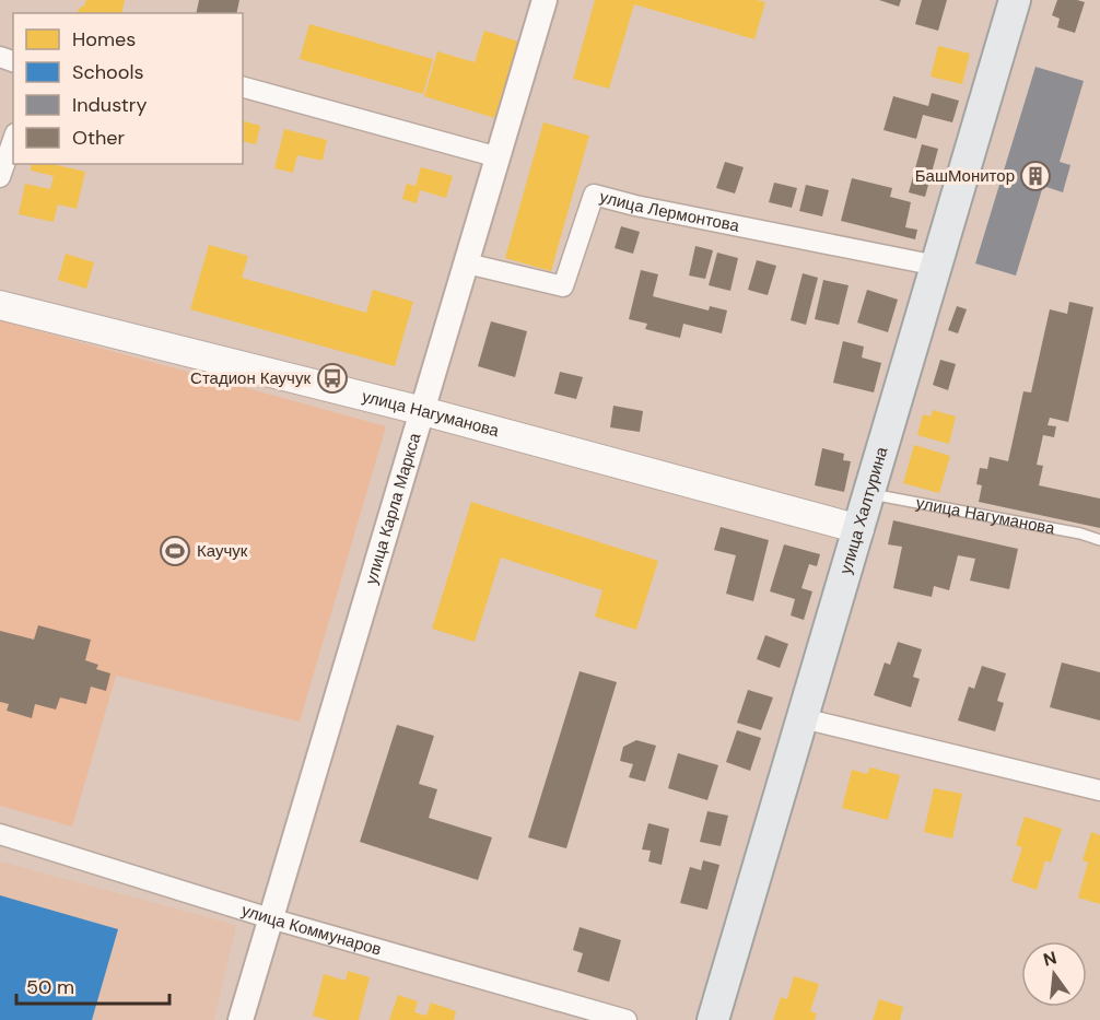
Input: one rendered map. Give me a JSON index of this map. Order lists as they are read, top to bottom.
{
  "streets": {
    "main road": ["улица Нагуманова", "улица Халтурина"],
    "street": ["улица Лермонтова", "улица Карла Маркса", "улица Коммунаров"]
  },
  "crossings": [
    ["улица Лермонтова", "улица Карла Маркса"],
    ["улица Лермонтова", "улица Халтурина"],
    ["улица Нагуманова", "улица Карла Маркса"],
    ["улица Нагуманова", "улица Халтурина"],
    ["улица Карла Маркса", "улица Коммунаров"]
  ],
  "places": {
    "building": ["БашМонитор"],
    "bus stop": ["Стадион Каучук"],
    "sports": ["Каучук"]
  },
  "legend": [
    "Homes",
    "Schools",
    "Industry",
    "Other"
  ],
  "scale_bar": "50 m",
  "north": "top"
}
